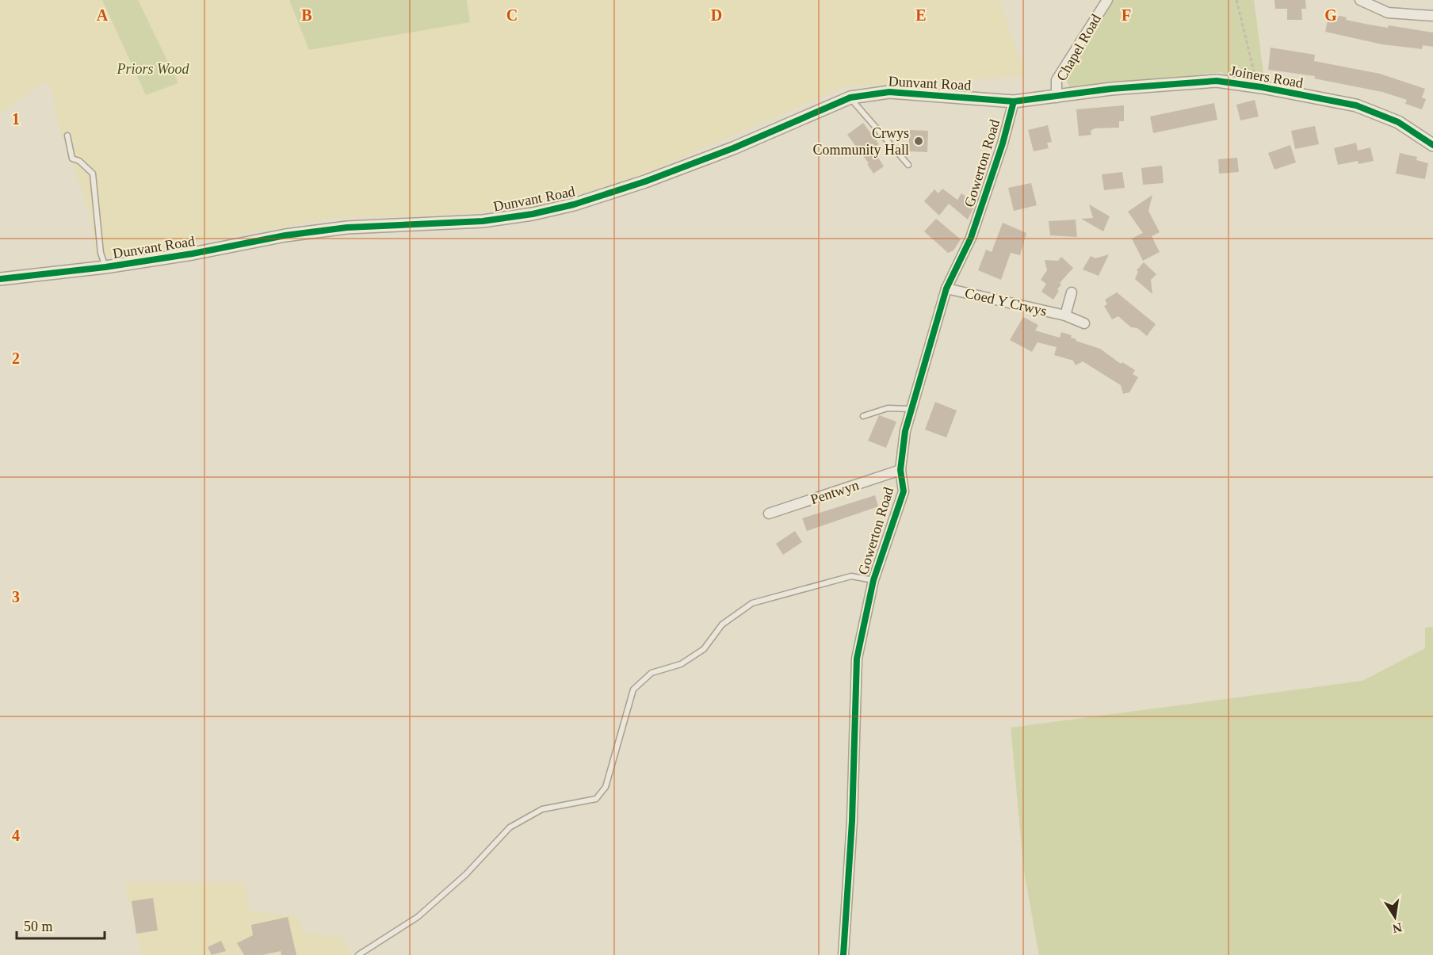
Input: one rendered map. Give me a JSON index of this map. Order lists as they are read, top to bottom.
{
  "streets": {
    "street": [
      "Chapel Road",
      "Joiners Road",
      "Dunvant Road",
      "Gowerton Road",
      "Coed Y Crwys",
      "Pentwyn"
    ]
  },
  "crossings": [
    ["Chapel Road", "Joiners Road"],
    ["Chapel Road", "Dunvant Road"],
    ["Joiners Road", "Dunvant Road"],
    ["Dunvant Road", "Gowerton Road"],
    ["Gowerton Road", "Coed Y Crwys"],
    ["Gowerton Road", "Pentwyn"]
  ],
  "parks": ["Priors Wood"],
  "places": ["Crwys Community Hall"],
  "scale_bar": "50 m",
  "north": "bottom",
  "grid": {
    "columns": [
      "A",
      "B",
      "C",
      "D",
      "E",
      "F",
      "G"
    ],
    "rows": [
      "1",
      "2",
      "3",
      "4"
    ]
  }
}
